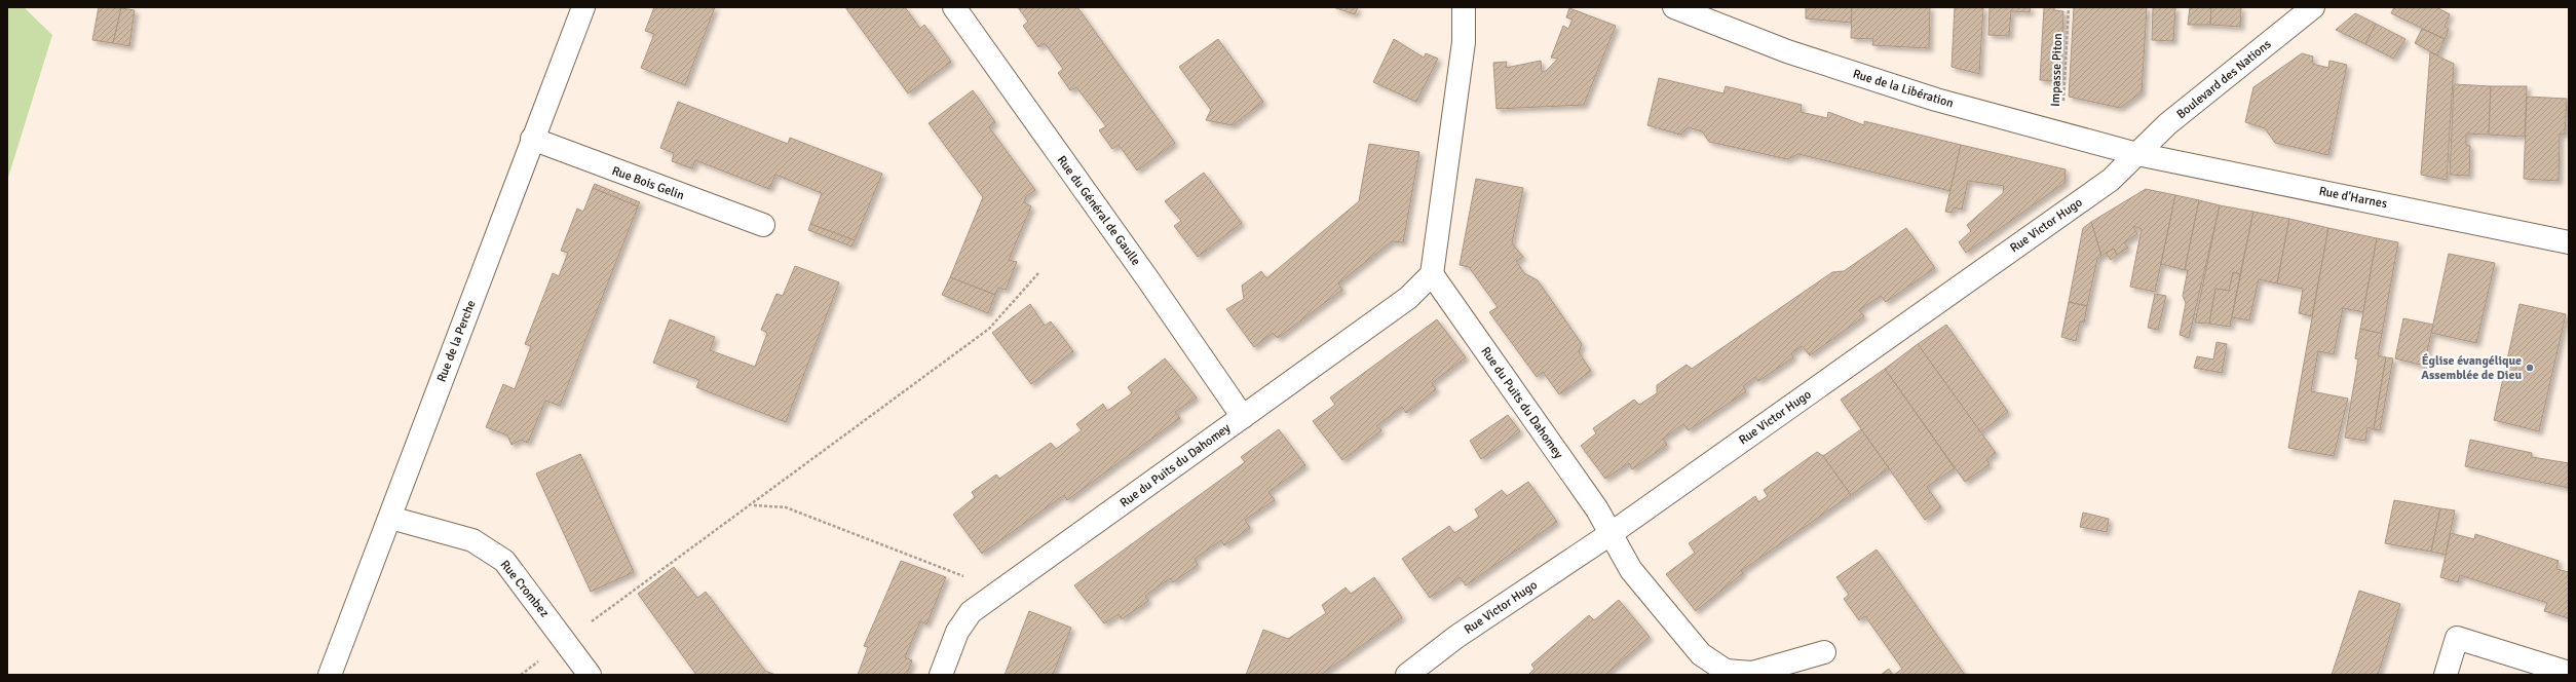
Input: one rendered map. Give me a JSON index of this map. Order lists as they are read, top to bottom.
{
  "streets": {
    "street": [
      "Boulevard des Nations",
      "Rue de la Libération",
      "Rue Bois Gelin",
      "Rue d'Harnes",
      "Rue du Général de Gaulle",
      "Rue Victor Hugo",
      "Rue de la Perche",
      "Rue du Puits du Dahomey",
      "Rue Crombez"
    ],
    "path": ["Impasse Piton"]
  },
  "crossings": [
    ["Impasse Piton", "Rue de la Libération"],
    ["Boulevard des Nations", "Rue de la Libération"],
    ["Boulevard des Nations", "Rue d'Harnes"],
    ["Boulevard des Nations", "Rue Victor Hugo"],
    ["Rue de la Libération", "Rue d'Harnes"],
    ["Rue de la Libération", "Rue Victor Hugo"],
    ["Rue Bois Gelin", "Rue de la Perche"],
    ["Rue d'Harnes", "Rue Victor Hugo"],
    ["Rue du Général de Gaulle", "Rue du Puits du Dahomey"],
    ["Rue Victor Hugo", "Rue du Puits du Dahomey"],
    ["Rue de la Perche", "Rue Crombez"]
  ],
  "places": ["Église évangélique Assemblée de Dieu"]
}
